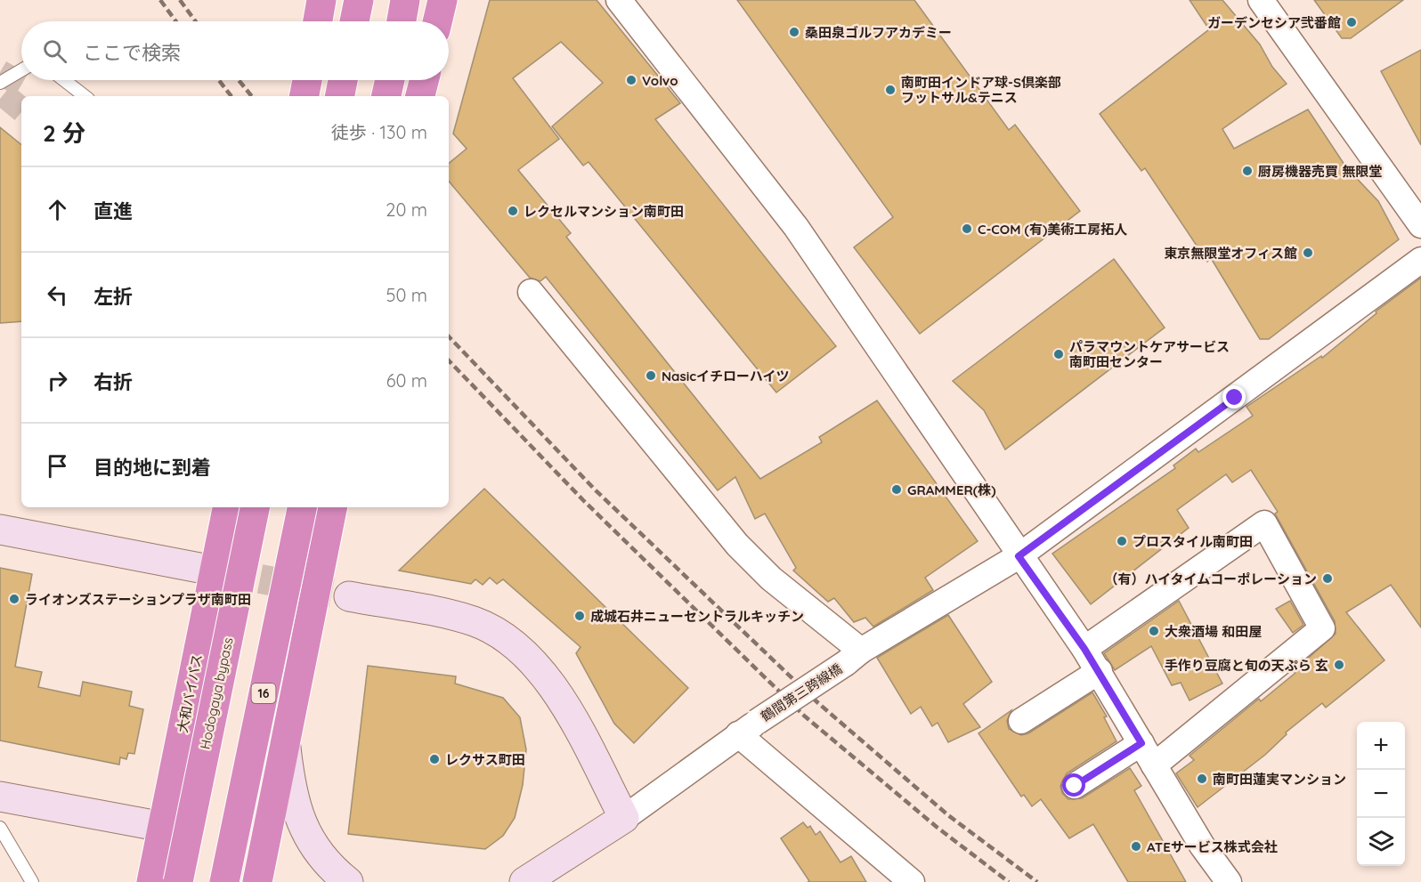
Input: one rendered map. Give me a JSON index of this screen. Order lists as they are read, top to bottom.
{
  "streets": {
    "highway": ["大和バイパス", "Hodogaya bypass", "16"],
    "street": ["鶴間第三跨線橋"]
  },
  "places": [
    "ガーデンセシア弐番館",
    "桑田泉ゴルフアカデミー",
    "Volvo",
    "南町田インドア球-S倶楽部 フットサル&テニス",
    "厨房機器売買 無限堂",
    "レクセルマンション南町田",
    "C-COM (有)美術工房拓人",
    "東京無限堂オフィス館",
    "パラマウントケアサービス 南町田センター",
    "Nasicイチローハイツ",
    "GRAMMER(株)",
    "プロスタイル南町田",
    "（有）ハイタイムコーポレーション",
    "ライオンズステーションプラザ南町田",
    "成城石井ニューセントラルキッチン",
    "大衆酒場 和田屋",
    "手作り豆腐と旬の天ぷら 玄",
    "レクサス町田",
    "南町田蓮実マンション",
    "ATEサービス株式会社"
  ],
  "page": {
    "search": "ここで検索",
    "heading": ["2 分", "徒歩 · 130 m"],
    "list": [
      ["直進", "20 m"],
      ["左折", "50 m"],
      ["右折", "60 m"],
      "目的地に到着"
    ],
    "map_buttons": ["+", "−"]
  }
}
